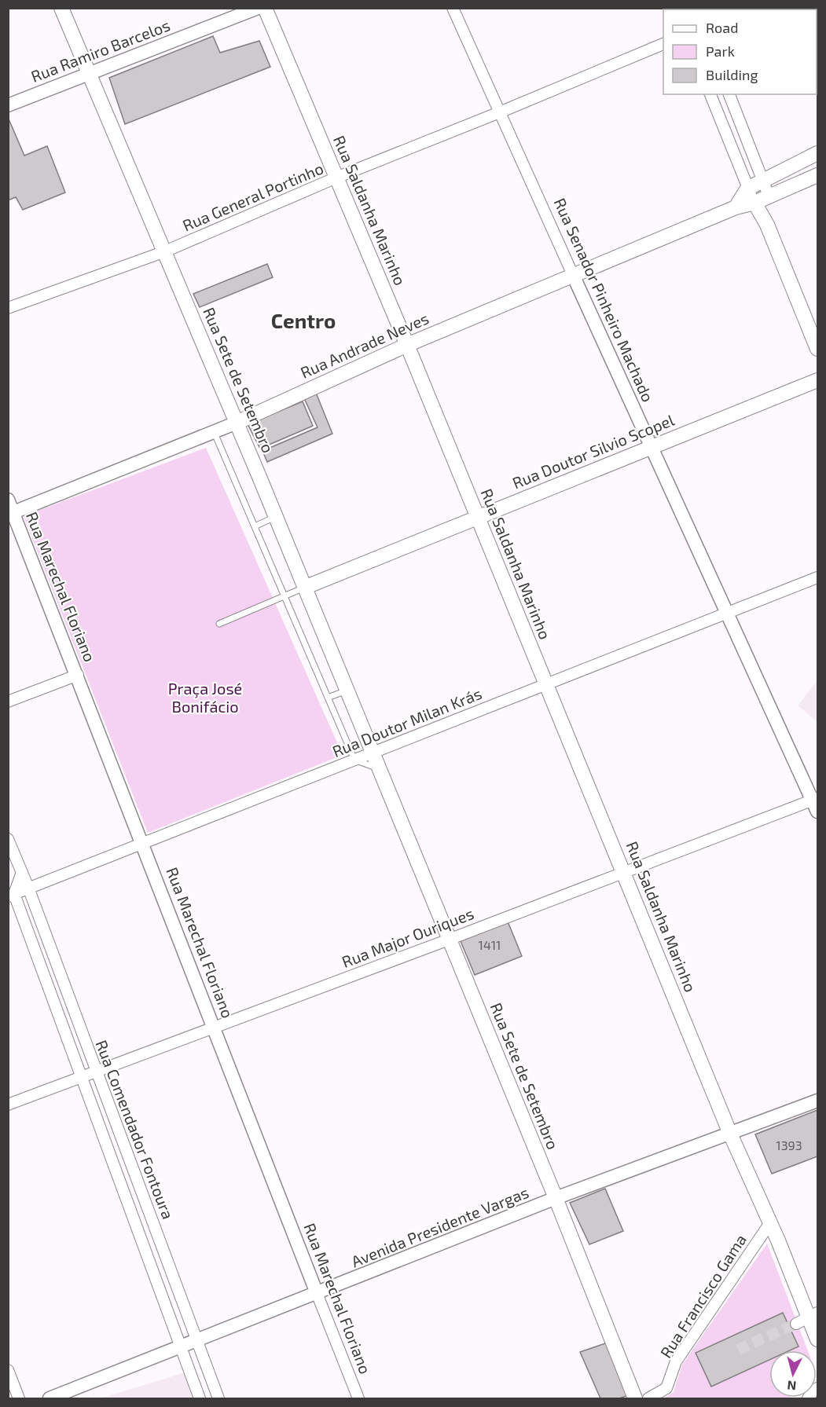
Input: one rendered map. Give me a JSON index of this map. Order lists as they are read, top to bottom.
{
  "streets": {
    "main road": [
      "Rua Saldanha Marinho",
      "Rua Andrade Neves",
      "Rua Sete de Setembro",
      "Rua Doutor Silvio Scopel"
    ],
    "street": [
      "Rua Ramiro Barcelos",
      "Rua General Portinho",
      "Rua Senador Pinheiro Machado",
      "Rua Marechal Floriano",
      "Rua Doutor Milan Krás",
      "Rua Major Ouriques",
      "Rua Comendador Fontoura",
      "Avenida Presidente Vargas",
      "Rua Francisco Gama"
    ]
  },
  "crossings": [
    ["Rua Ramiro Barcelos", "Rua Sete de Setembro"],
    ["Rua General Portinho", "Rua Saldanha Marinho"],
    ["Rua General Portinho", "Rua Senador Pinheiro Machado"],
    ["Rua General Portinho", "Rua Sete de Setembro"],
    ["Rua Saldanha Marinho", "Rua Andrade Neves"],
    ["Rua Saldanha Marinho", "Rua Doutor Silvio Scopel"],
    ["Rua Saldanha Marinho", "Rua Doutor Milan Krás"],
    ["Rua Saldanha Marinho", "Rua Major Ouriques"],
    ["Rua Saldanha Marinho", "Avenida Presidente Vargas"],
    ["Rua Saldanha Marinho", "Rua Francisco Gama"],
    ["Rua Senador Pinheiro Machado", "Rua Andrade Neves"],
    ["Rua Senador Pinheiro Machado", "Rua Doutor Silvio Scopel"],
    ["Rua Senador Pinheiro Machado", "Rua Doutor Milan Krás"],
    ["Rua Senador Pinheiro Machado", "Rua Major Ouriques"],
    ["Rua Andrade Neves", "Rua Sete de Setembro"],
    ["Rua Andrade Neves", "Rua Marechal Floriano"],
    ["Rua Sete de Setembro", "Rua Doutor Silvio Scopel"],
    ["Rua Sete de Setembro", "Rua Doutor Milan Krás"],
    ["Rua Sete de Setembro", "Rua Major Ouriques"],
    ["Rua Sete de Setembro", "Avenida Presidente Vargas"],
    ["Rua Marechal Floriano", "Rua Doutor Milan Krás"],
    ["Rua Marechal Floriano", "Rua Major Ouriques"],
    ["Rua Marechal Floriano", "Avenida Presidente Vargas"],
    ["Rua Doutor Milan Krás", "Rua Comendador Fontoura"],
    ["Rua Major Ouriques", "Rua Comendador Fontoura"],
    ["Rua Comendador Fontoura", "Avenida Presidente Vargas"]
  ],
  "districts": ["Centro"],
  "parks": ["Praça José Bonifácio"],
  "house_numbers": ["1411", "1393"],
  "legend": ["Road", "Park", "Building"],
  "north": "bottom"
}
